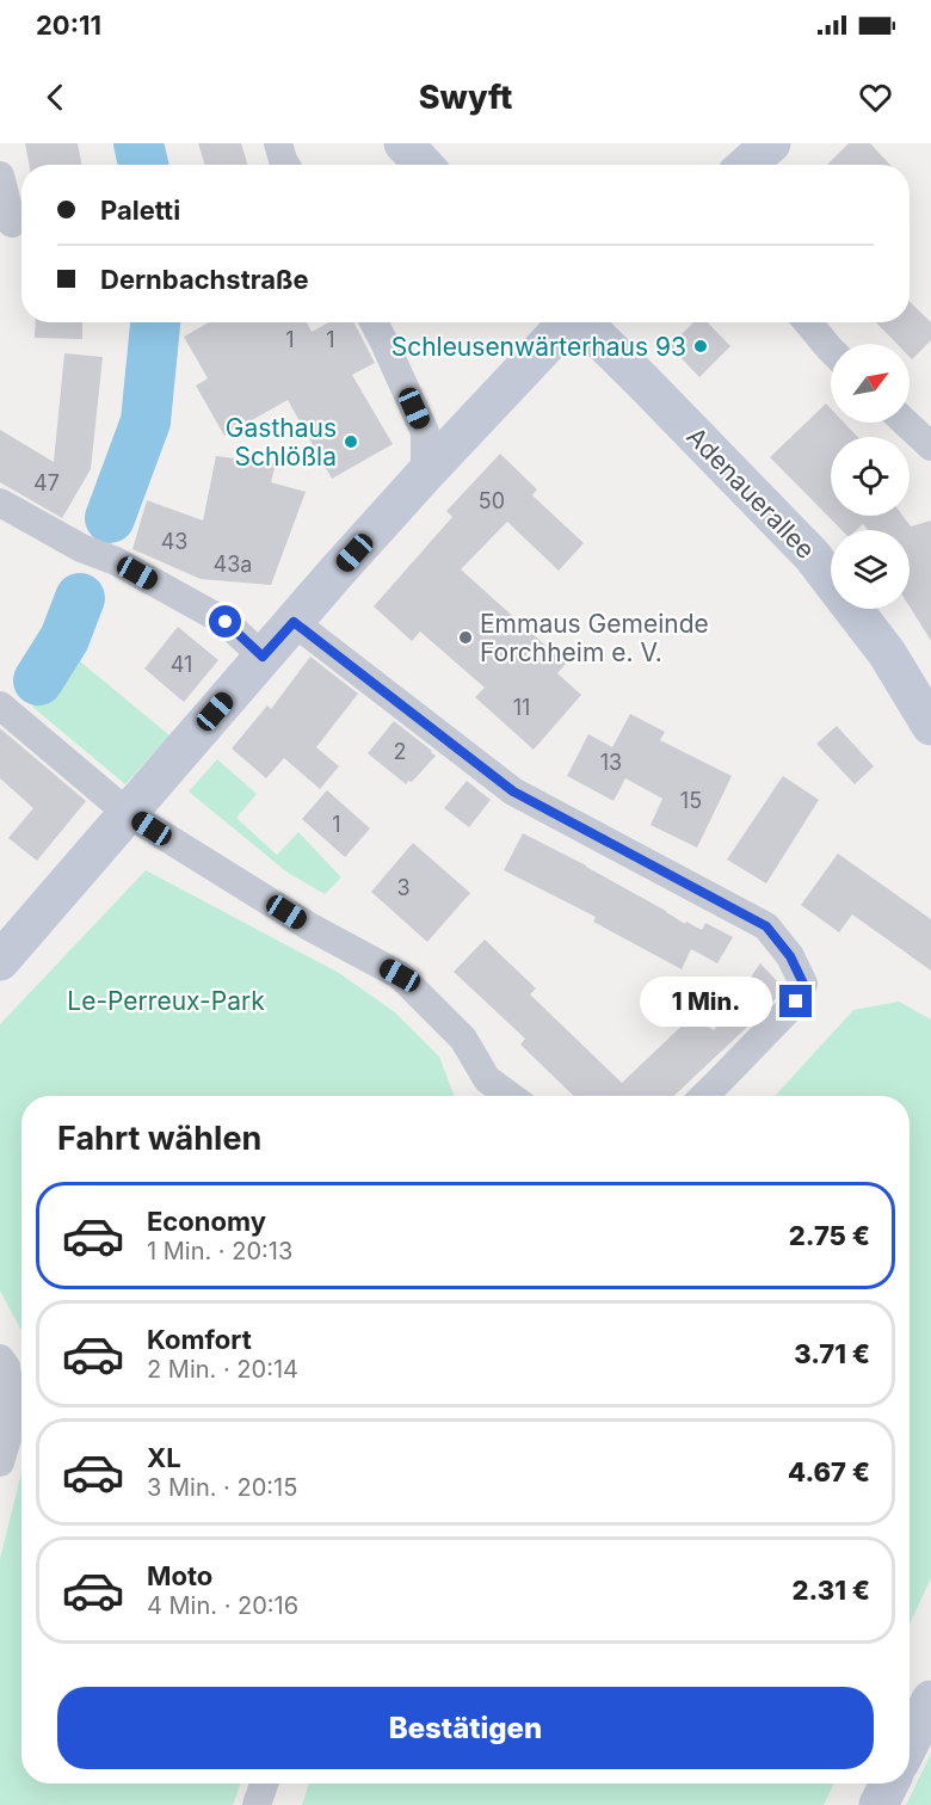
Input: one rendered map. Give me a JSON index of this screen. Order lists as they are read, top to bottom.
{
  "streets": {
    "street": ["Adenauerallee"]
  },
  "parks": ["Le-Perreux-Park"],
  "places": ["Schleusenwärterhaus 93", "Gasthaus Schlößla", "Emmaus Gemeinde Forchheim e. V."],
  "house_numbers": [
    "1",
    "1",
    "47",
    "50",
    "43",
    "43a",
    "41",
    "11",
    "2",
    "13",
    "15",
    "1",
    "3"
  ],
  "north": "top right",
  "page": {
    "status": "20:11",
    "header": "Swyft",
    "banner": ["Paletti", "Dernbachstraße"],
    "bubble": "1 Min.",
    "heading": "Fahrt wählen",
    "list": [
      {
        "name": "Economy",
        "note": "1 Min. · 20:13",
        "value": "2.75 €"
      },
      {
        "name": "Komfort",
        "note": "2 Min. · 20:14",
        "value": "3.71 €"
      },
      {
        "name": "XL",
        "note": "3 Min. · 20:15",
        "value": "4.67 €"
      },
      {
        "name": "Moto",
        "note": "4 Min. · 20:16",
        "value": "2.31 €"
      }
    ],
    "buttons": "Bestätigen"
  }
}
